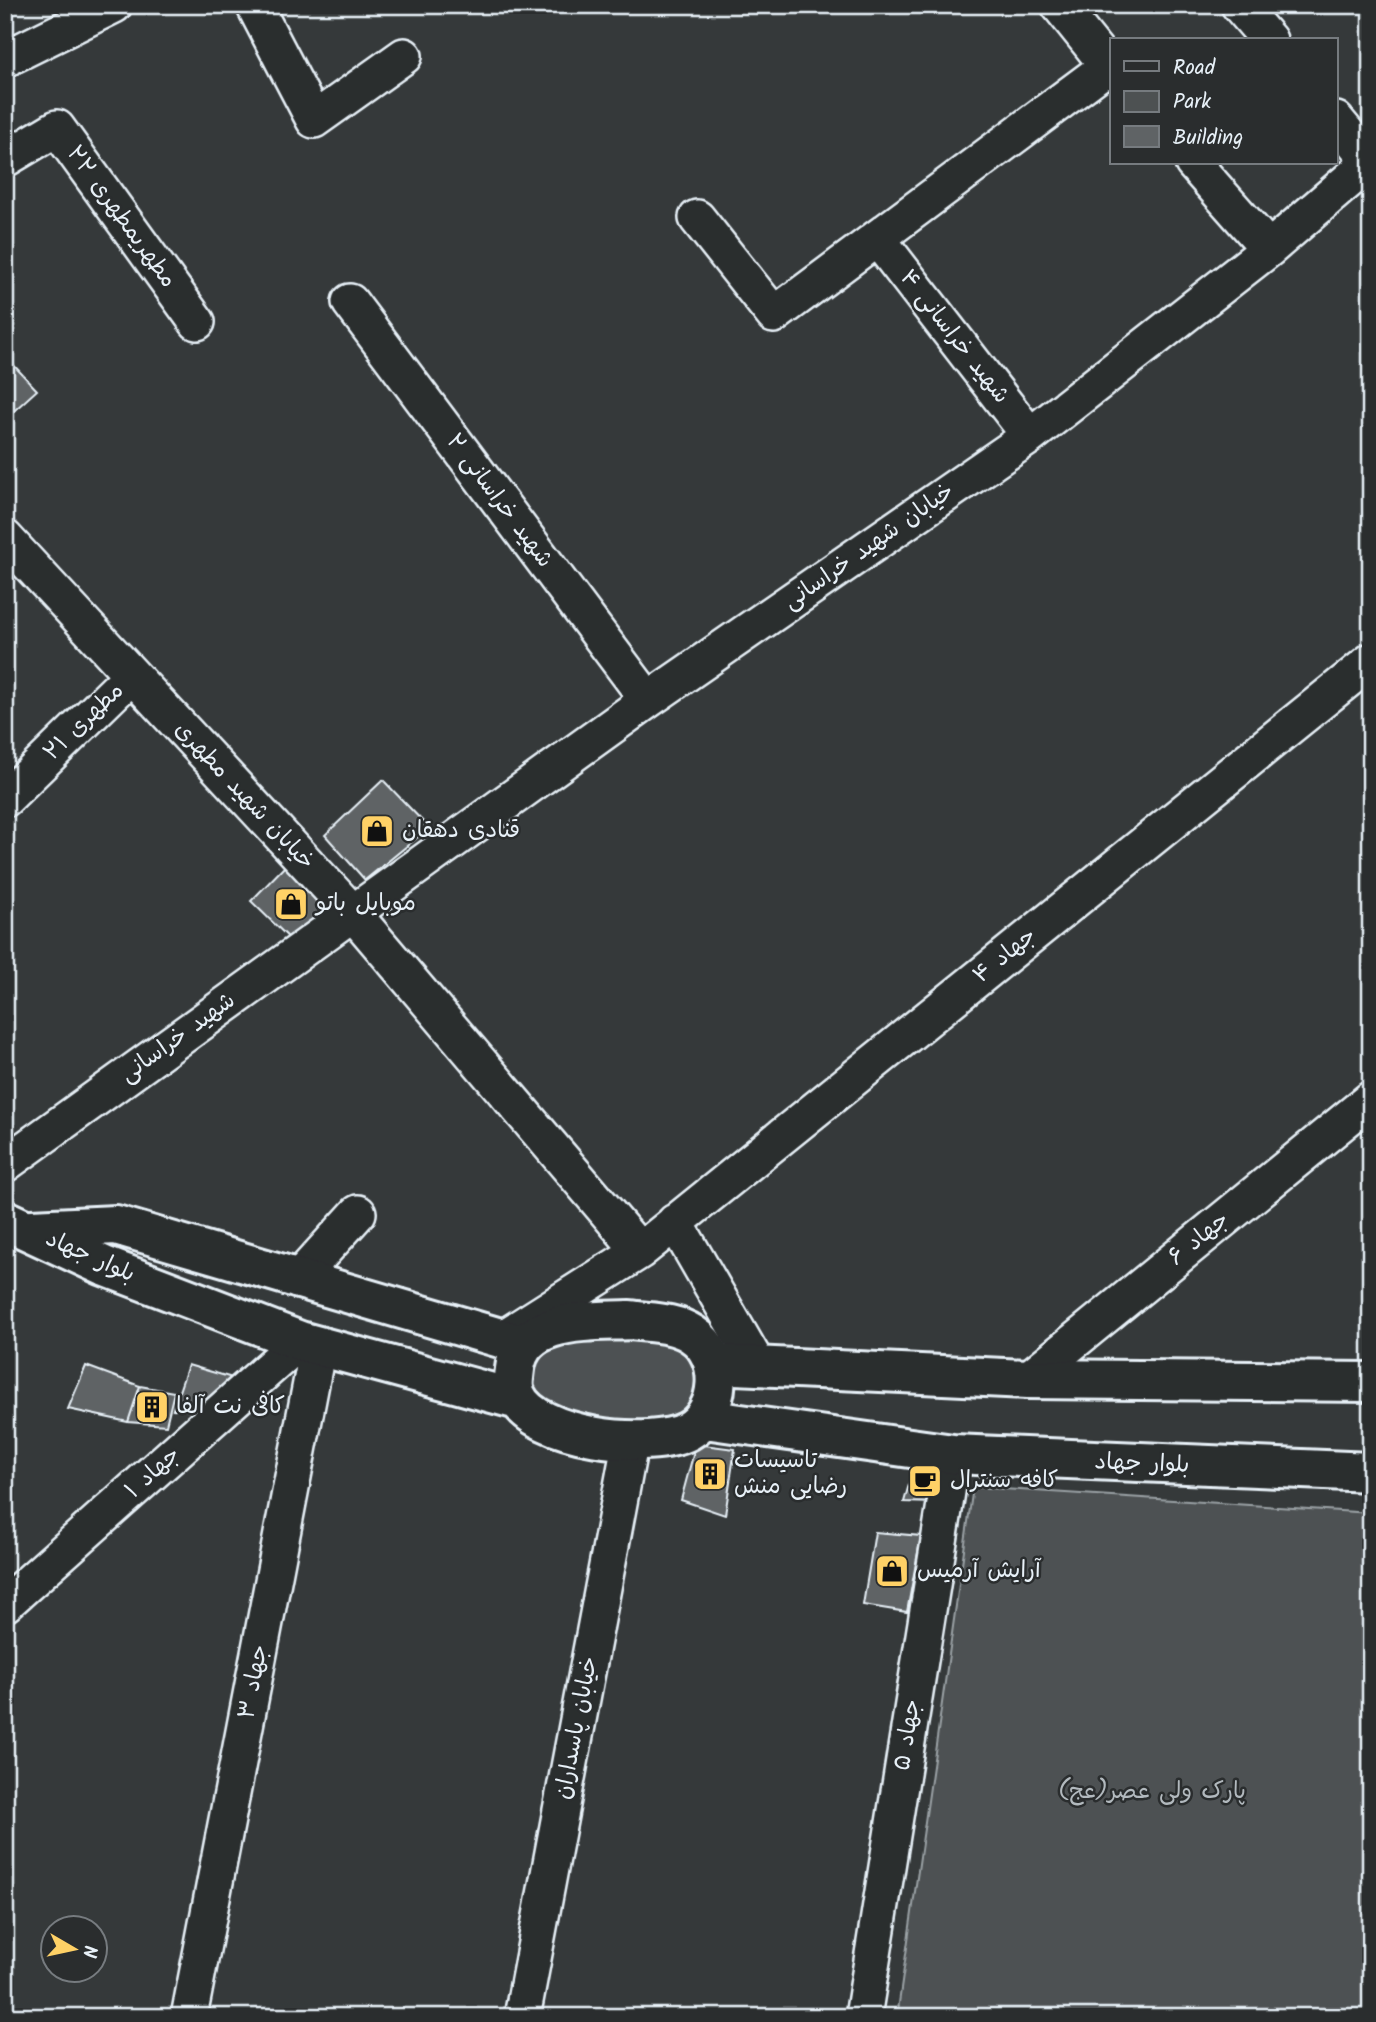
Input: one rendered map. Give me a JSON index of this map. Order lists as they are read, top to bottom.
{
  "streets": {
    "main road": ["بلوار جهاد"],
    "street": [
      "مطهریمطهری ۲۲",
      "شهید خراسانی ۴",
      "شهید خراسانی ۲",
      "خیابان شهید خراسانی",
      "مطهری ۲۱",
      "خیابان شهید مطهری",
      "جهاد ۴",
      "شهید خراسانی",
      "جهاد ۶",
      "جهاد ۱",
      "جهاد ۳",
      "خیابان پاسداران",
      "جهاد ۵"
    ]
  },
  "crossings": [
    ["شهید خراسانی ۴", "خیابان شهید خراسانی"],
    ["شهید خراسانی ۲", "خیابان شهید خراسانی"],
    ["خیابان شهید خراسانی", "خیابان شهید مطهری"],
    ["خیابان شهید خراسانی", "شهید خراسانی"],
    ["مطهری ۲۱", "خیابان شهید مطهری"],
    ["خیابان شهید مطهری", "جهاد ۴"],
    ["خیابان شهید مطهری", "شهید خراسانی"],
    ["جهاد ۴", "بلوار جهاد"],
    ["جهاد ۴", "خیابان پاسداران"],
    ["بلوار جهاد", "جهاد ۱"],
    ["بلوار جهاد", "جهاد ۳"],
    ["بلوار جهاد", "خیابان پاسداران"],
    ["بلوار جهاد", "جهاد ۵"],
    ["جهاد ۱", "جهاد ۳"]
  ],
  "parks": ["پارک ولی عصر(عج)"],
  "places": {
    "shop": ["قنادی دهقان", "موبایل باتو", "آرایش آرمیس"],
    "building": ["کافی نت آلفا", "تاسیسات رضایی منش"],
    "cafe": ["کافه سنترال"]
  },
  "legend": ["Road", "Park", "Building"],
  "north": "right"
}
